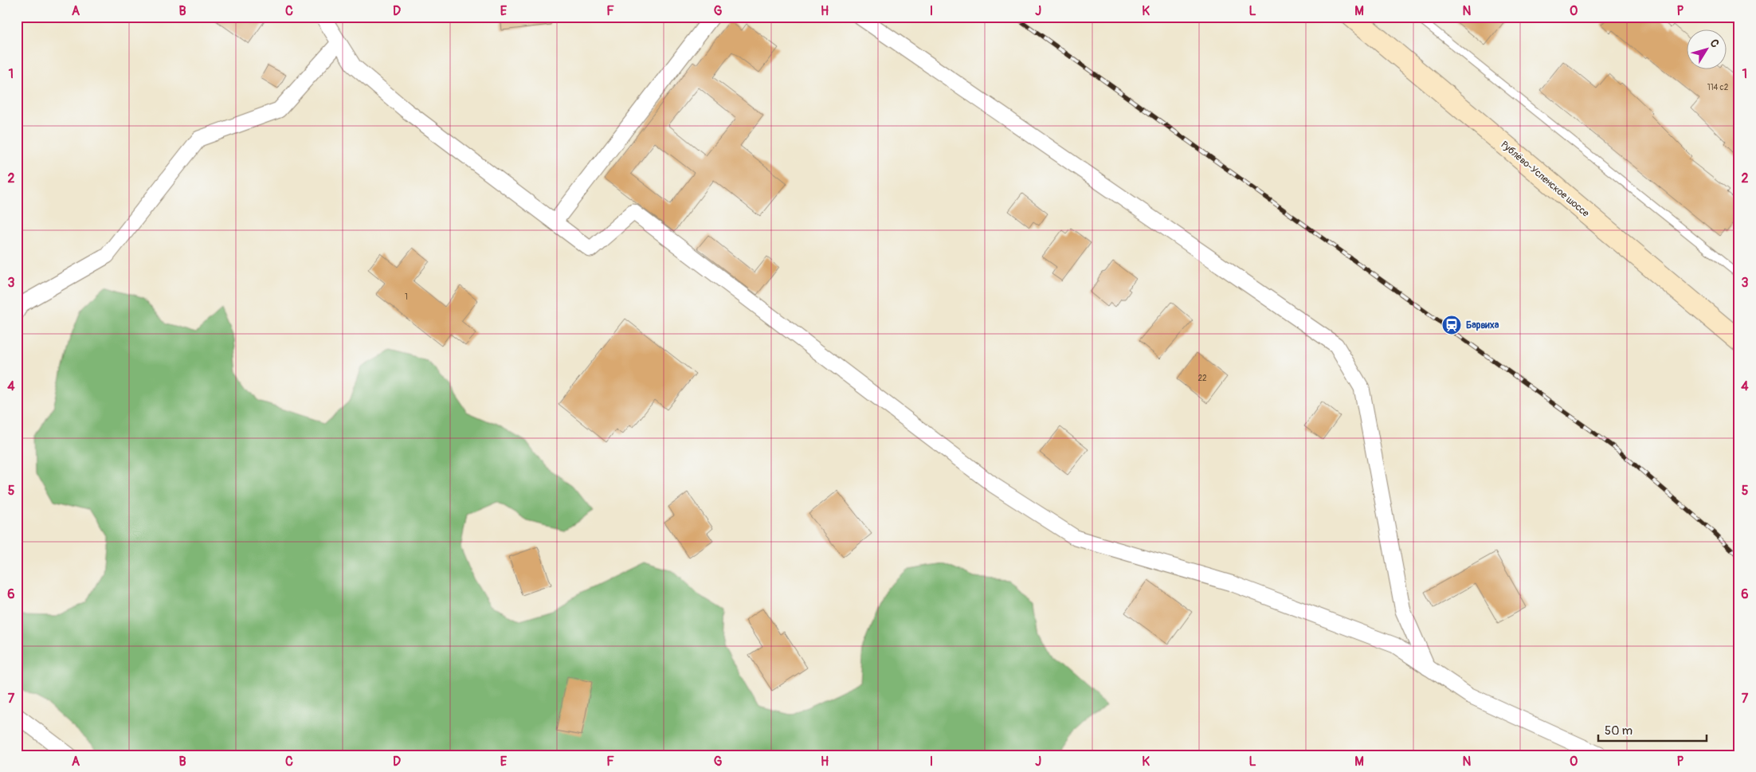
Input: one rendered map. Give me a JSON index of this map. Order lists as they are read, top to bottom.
{
  "streets": {
    "main road": ["Рублёво-Успенское шоссе"]
  },
  "places": {
    "station": ["Барвиха"]
  },
  "house_numbers": ["114 с2", "1", "22"],
  "scale_bar": "50 m",
  "north": "top right",
  "grid": {
    "columns": [
      "A",
      "B",
      "C",
      "D",
      "E",
      "F",
      "G",
      "H",
      "I",
      "J",
      "K",
      "L",
      "M",
      "N",
      "O",
      "P"
    ],
    "rows": [
      "1",
      "2",
      "3",
      "4",
      "5",
      "6",
      "7"
    ]
  }
}
